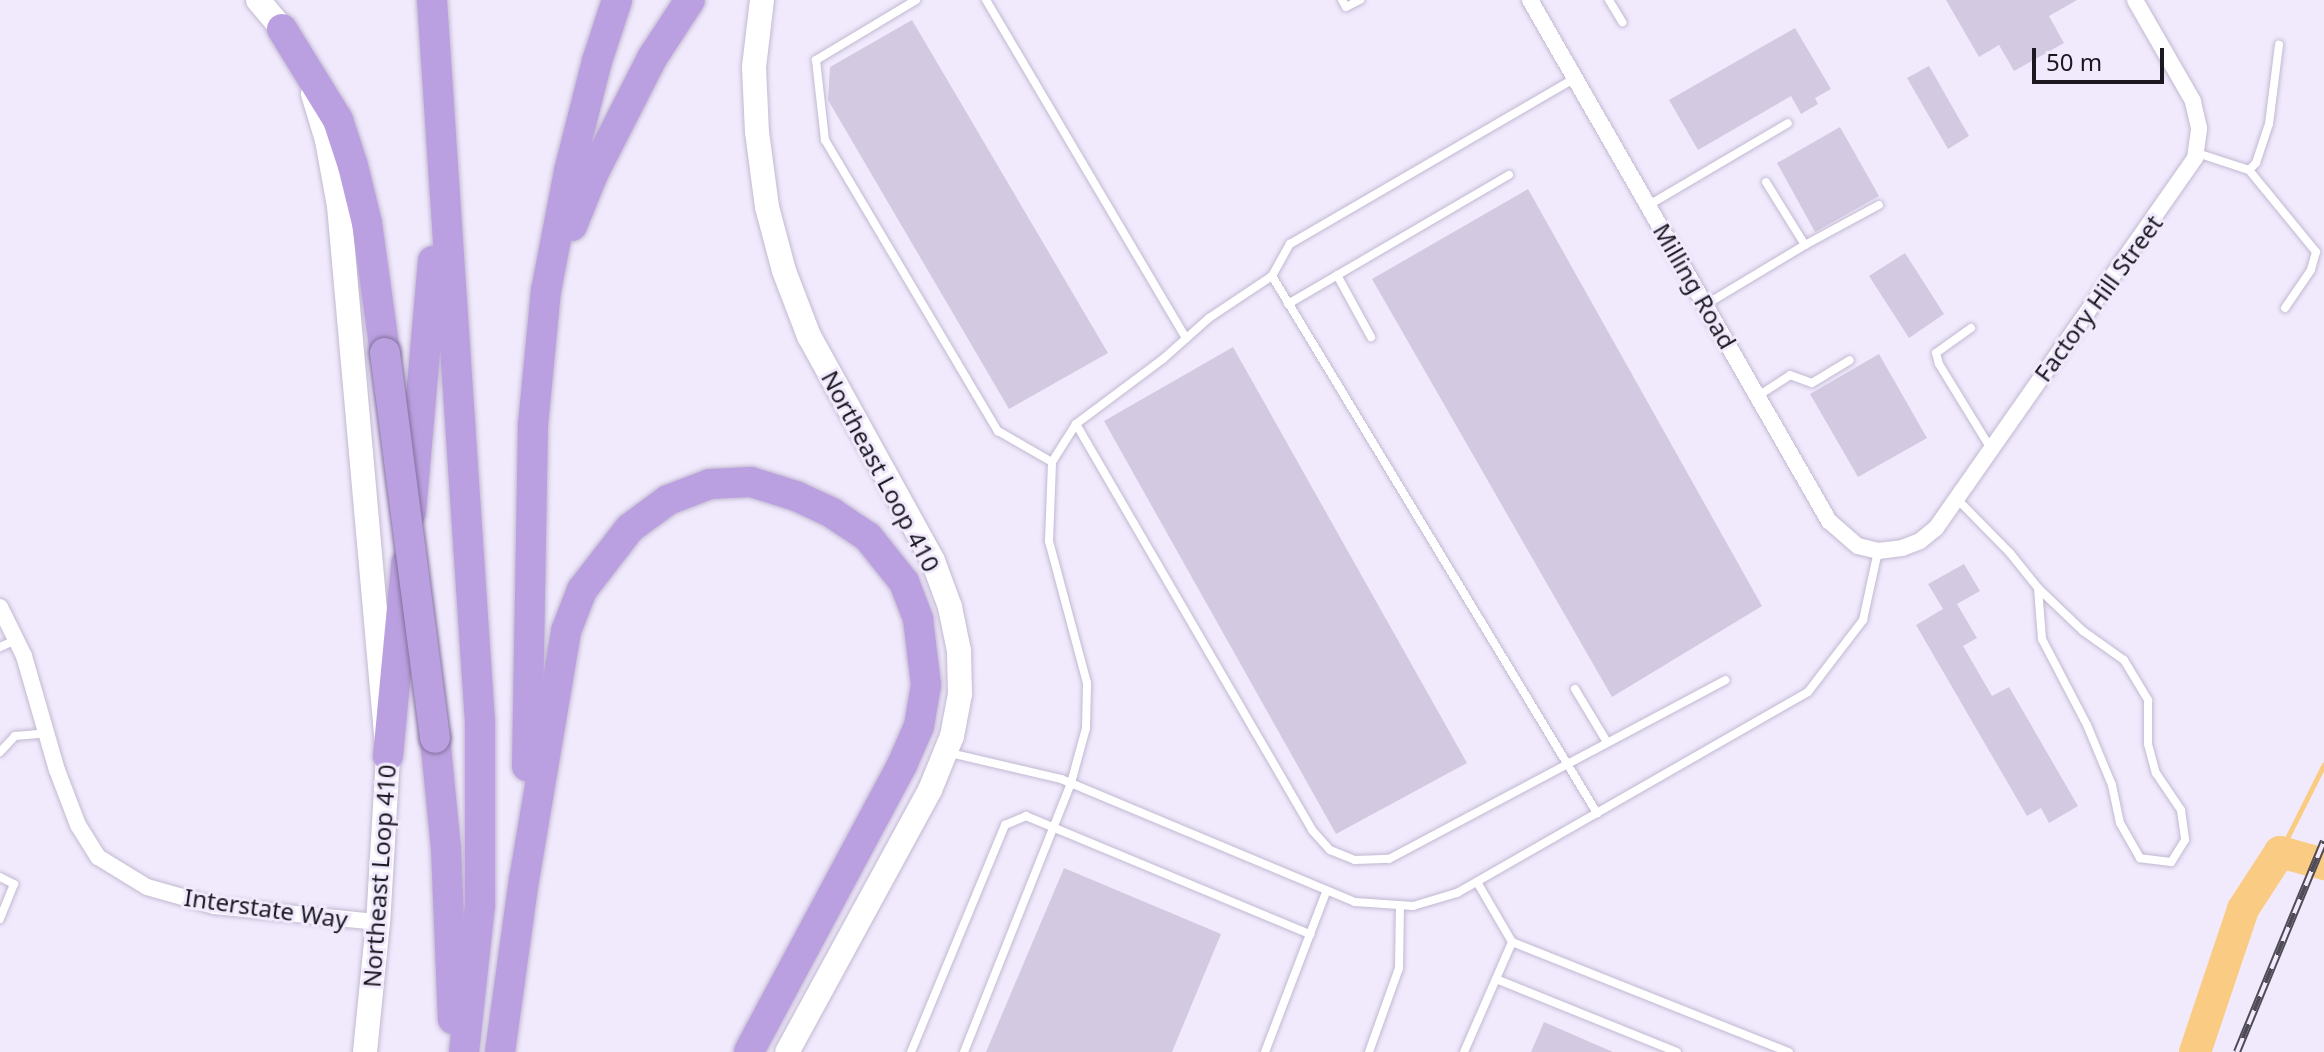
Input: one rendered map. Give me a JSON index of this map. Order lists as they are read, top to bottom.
{
  "streets": {
    "main road": ["Northeast Loop 410"],
    "street": ["Milling Road", "Factory Hill Street", "Interstate Way"]
  },
  "crossings": [
    ["Milling Road", "Factory Hill Street"],
    ["Northeast Loop 410", "Interstate Way"]
  ],
  "scale_bar": "50 m"
}
